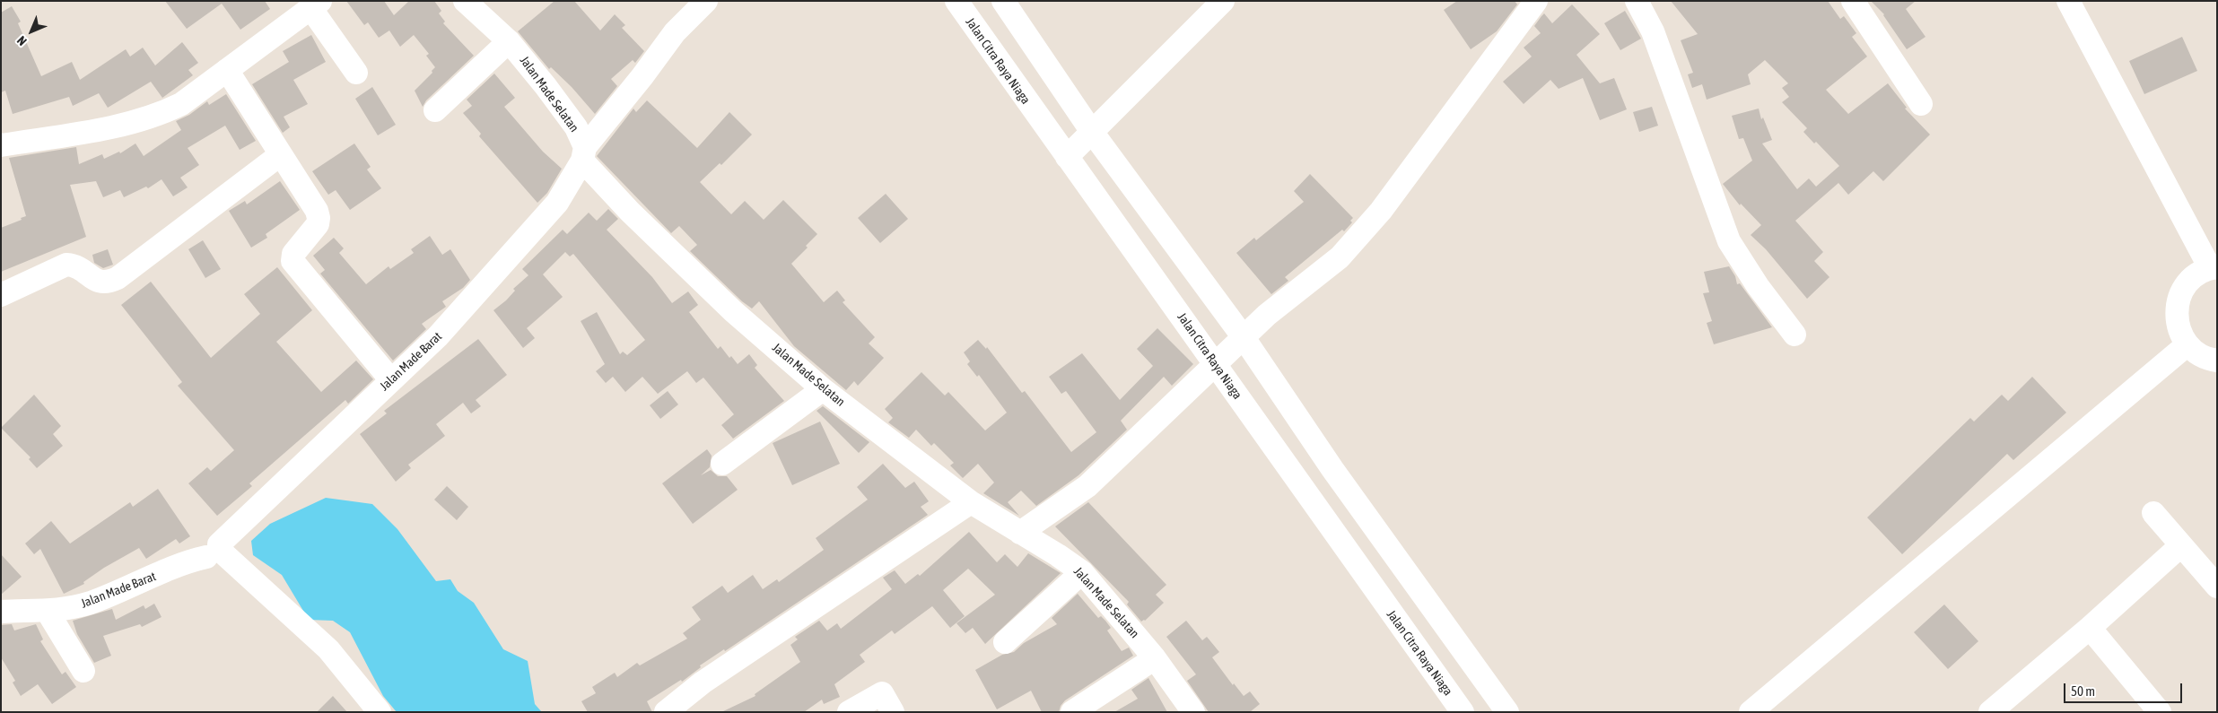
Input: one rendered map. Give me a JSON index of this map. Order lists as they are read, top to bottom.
{
  "streets": {
    "street": ["Jalan Citra Raya Niaga", "Jalan Made Selatan", "Jalan Made Barat"]
  },
  "crossings": [
    ["Jalan Made Selatan", "Jalan Made Barat"]
  ],
  "scale_bar": "50 m",
  "north": "bottom left"
}
